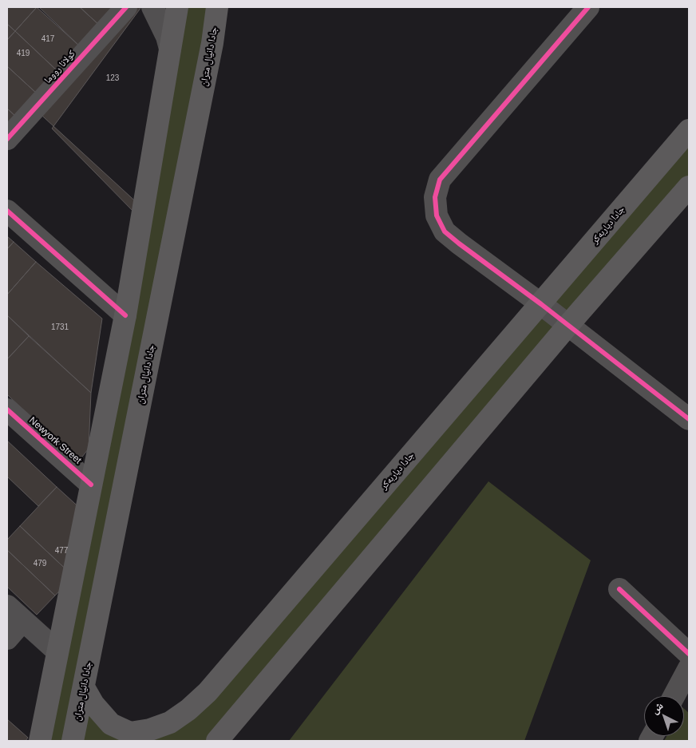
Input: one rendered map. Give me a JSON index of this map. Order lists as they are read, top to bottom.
{
  "streets": {
    "main road": ["جادا دانيال متران", "جادا دیاربه‌كر"],
    "street": ["كولانا رووما", "Newyork Street"]
  },
  "crossings": [
    ["جادا دانيال متران", "جادا دیاربه‌كر"]
  ],
  "house_numbers": [
    "417",
    "419",
    "123",
    "1731",
    "477",
    "479"
  ],
  "north": "top left"
}
